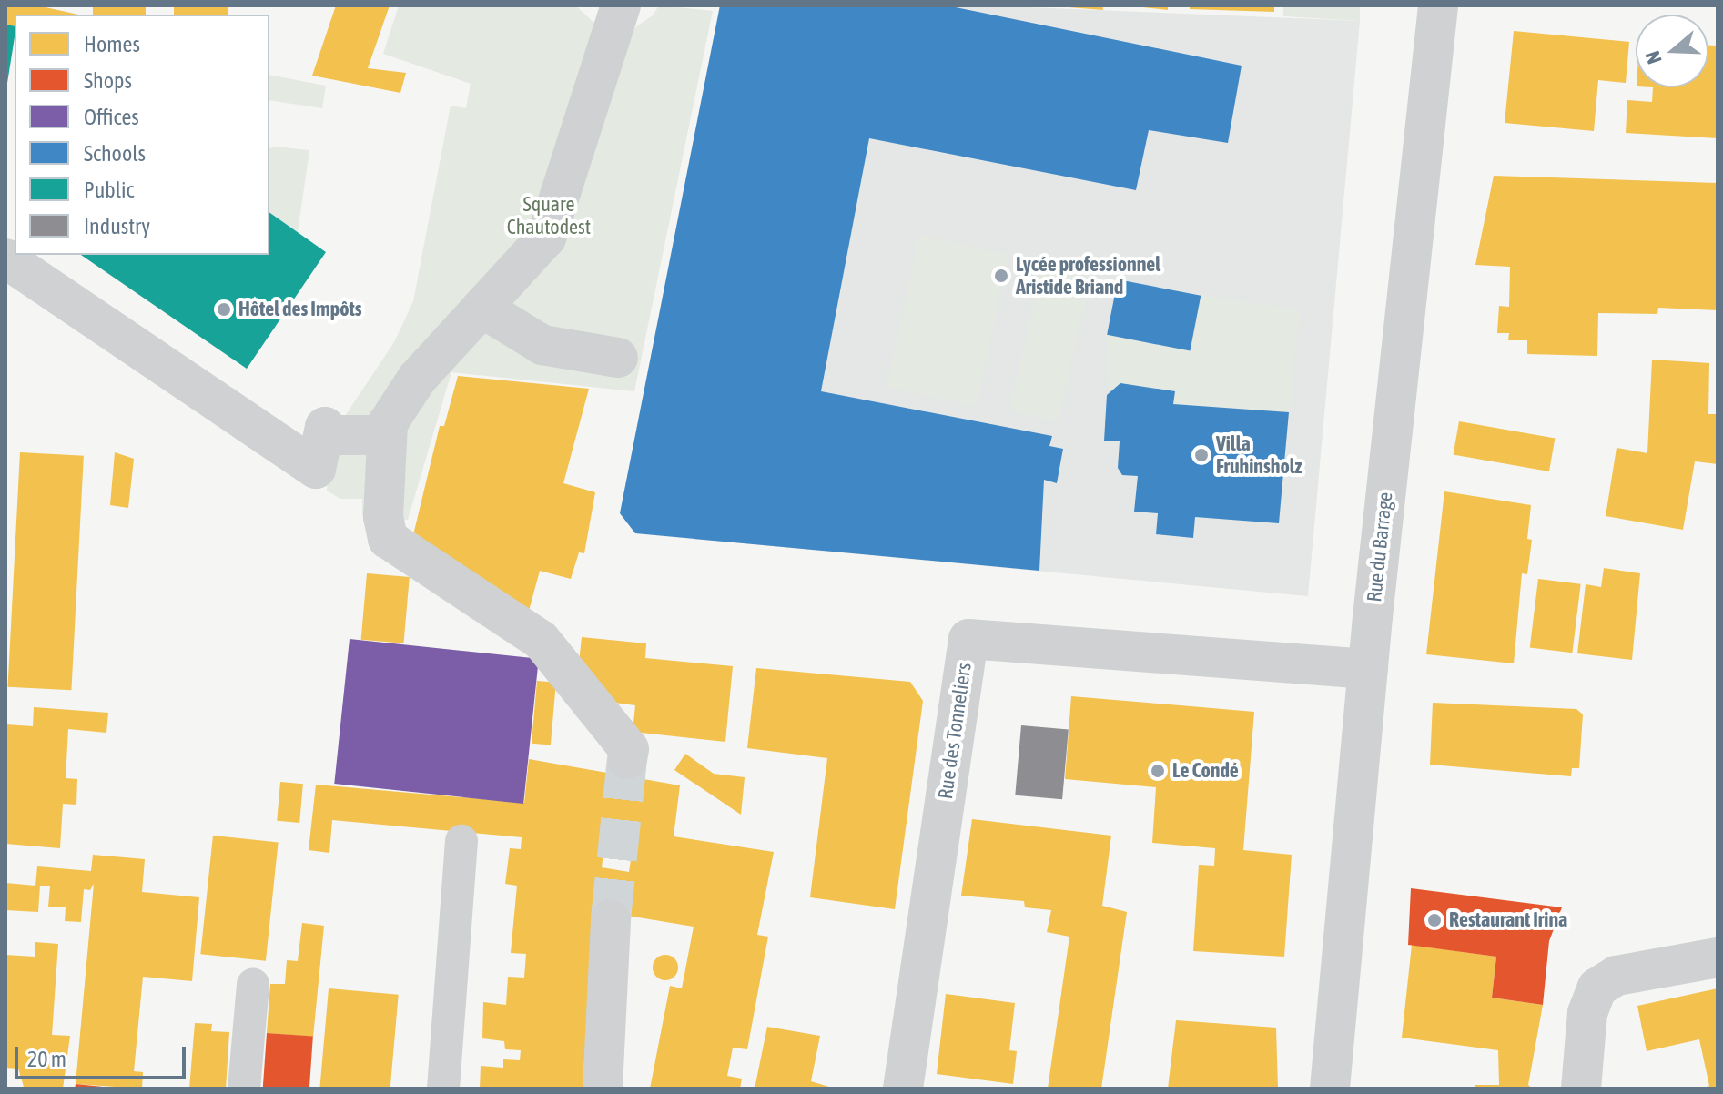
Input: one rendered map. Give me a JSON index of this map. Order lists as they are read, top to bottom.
{
  "streets": {
    "street": ["Rue du Barrage", "Rue des Tonneliers"]
  },
  "crossings": [
    ["Rue du Barrage", "Rue des Tonneliers"]
  ],
  "parks": ["Square Chautodest"],
  "places": [
    "Lycée professionnel Aristide Briand",
    "Hôtel des Impôts",
    "Villa Fruhinsholz",
    "Le Condé",
    "Restaurant Irina"
  ],
  "legend": [
    "Homes",
    "Shops",
    "Offices",
    "Schools",
    "Public",
    "Industry"
  ],
  "scale_bar": "20 m",
  "north": "left"
}
